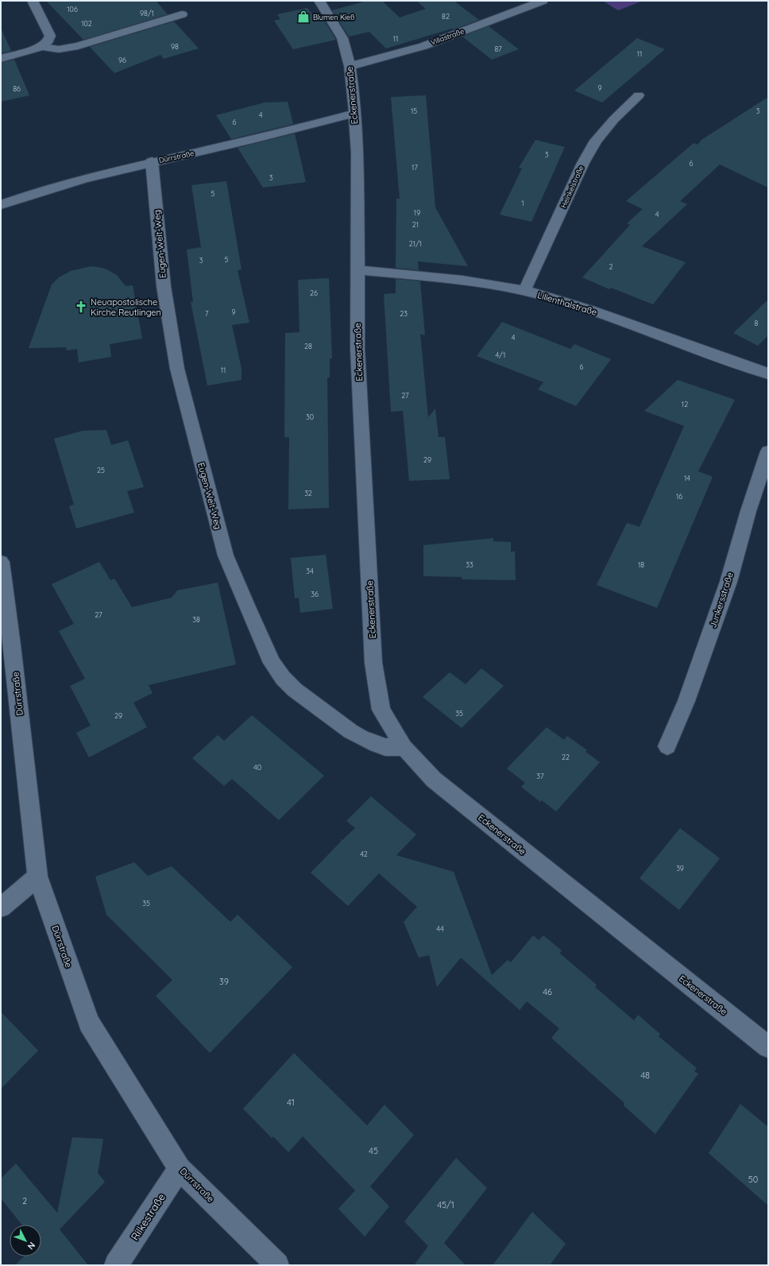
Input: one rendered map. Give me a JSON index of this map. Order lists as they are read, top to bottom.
{
  "streets": {
    "street": [
      "Villastraße",
      "Eckenerstraße",
      "Dürrstraße",
      "Heinkelstraße",
      "Eugen-Weit-Weg",
      "Lilienthalstraße",
      "Junkersstraße",
      "Rilkestraße"
    ]
  },
  "crossings": [
    ["Villastraße", "Eckenerstraße"],
    ["Eckenerstraße", "Dürrstraße"],
    ["Eckenerstraße", "Eugen-Weit-Weg"],
    ["Eckenerstraße", "Lilienthalstraße"],
    ["Dürrstraße", "Eugen-Weit-Weg"],
    ["Dürrstraße", "Rilkestraße"],
    ["Heinkelstraße", "Lilienthalstraße"]
  ],
  "places": {
    "shop": ["Blumen Kieß"],
    "church": ["Neuapostolische Kirche Reutlingen"]
  },
  "house_numbers": [
    "106",
    "98/1",
    "82",
    "102",
    "11",
    "98",
    "87",
    "11",
    "96",
    "9",
    "86",
    "15",
    "3",
    "4",
    "6",
    "3",
    "6",
    "17",
    "3",
    "5",
    "1",
    "19",
    "4",
    "21",
    "21/1",
    "5",
    "3",
    "2",
    "26",
    "9",
    "7",
    "23",
    "8",
    "4",
    "28",
    "4/1",
    "6",
    "11",
    "27",
    "12",
    "30",
    "29",
    "25",
    "14",
    "32",
    "16",
    "33",
    "18",
    "34",
    "36",
    "27",
    "38",
    "35",
    "29",
    "22",
    "40",
    "37",
    "42",
    "39",
    "35",
    "44",
    "39",
    "46",
    "48",
    "41",
    "45",
    "50",
    "2",
    "45/1"
  ],
  "north": "bottom right"
}
